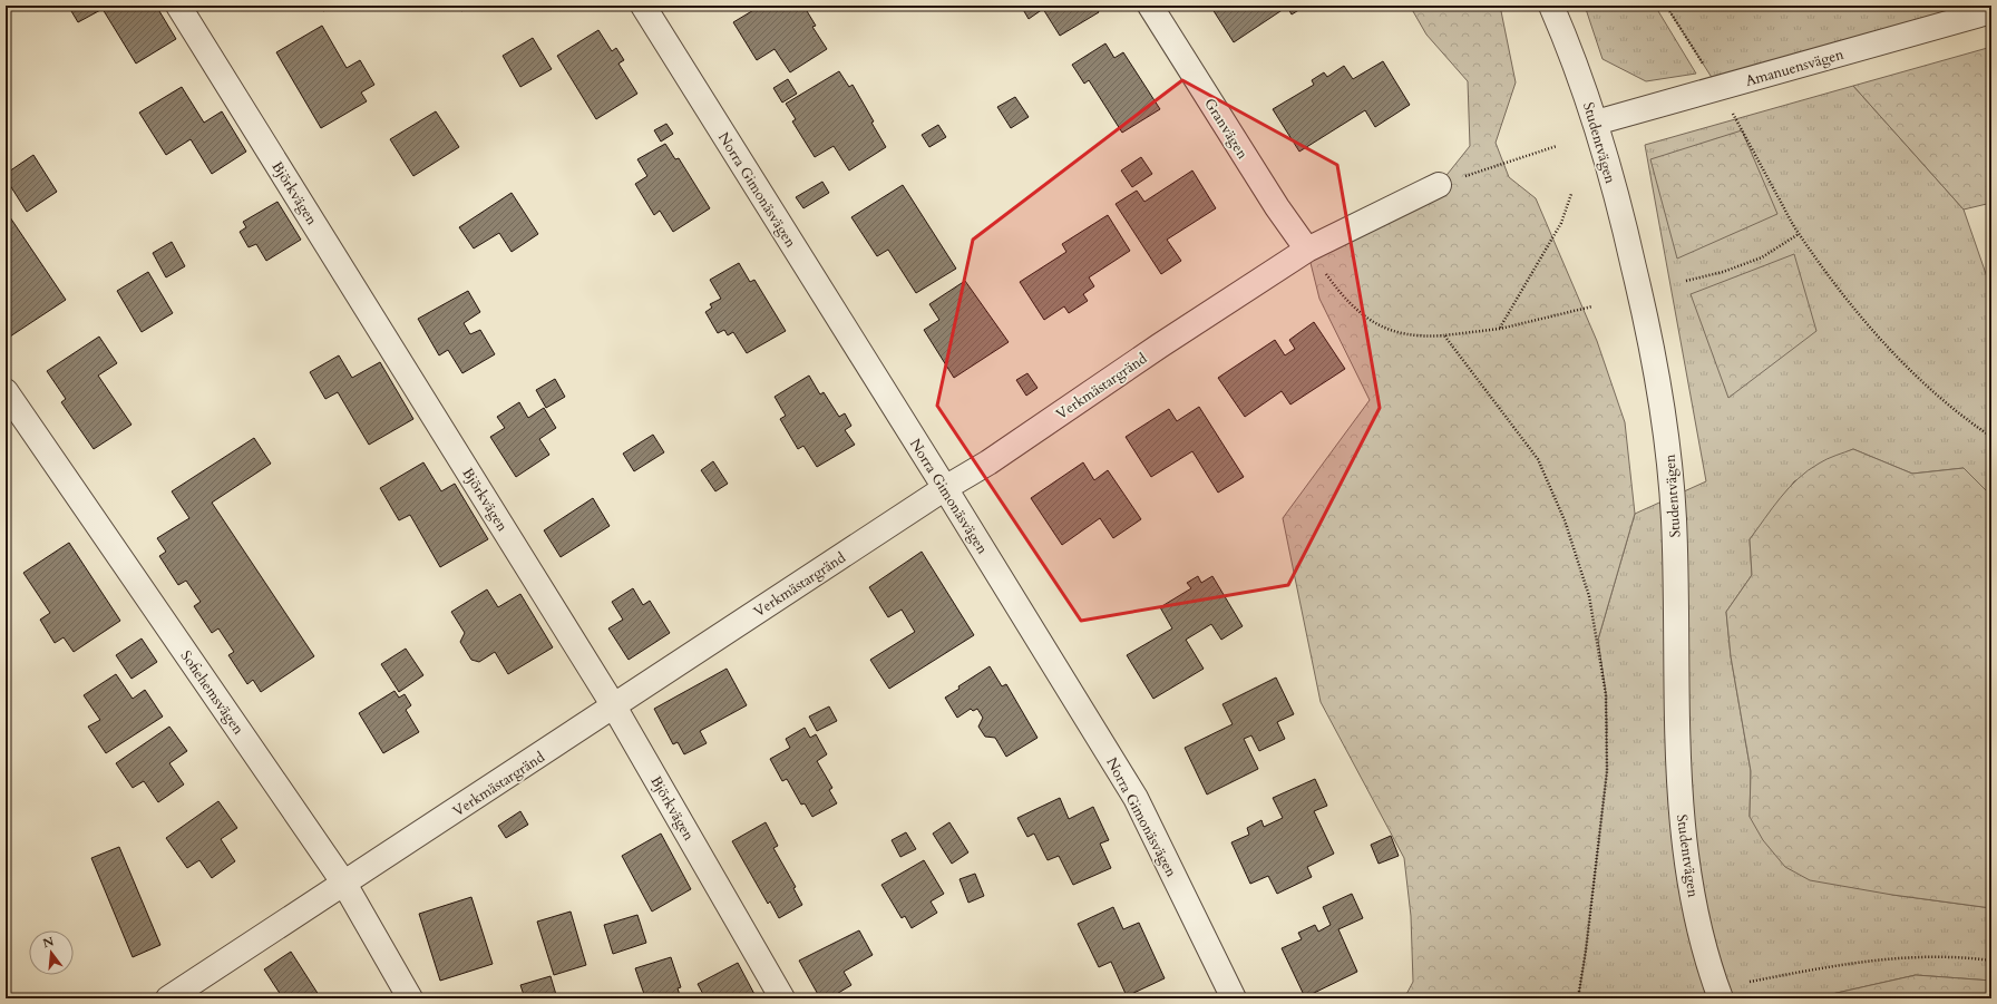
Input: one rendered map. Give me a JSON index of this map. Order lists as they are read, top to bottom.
{
  "streets": {
    "street": [
      "Amanuensvägen",
      "Granvägen",
      "Studentvägen",
      "Norra Gimonäsvägen",
      "Björkvägen",
      "Verkmästargränd",
      "Sofiehemsvägen"
    ]
  },
  "crossings": [
    ["Amanuensvägen", "Studentvägen"],
    ["Granvägen", "Verkmästargränd"],
    ["Norra Gimonäsvägen", "Verkmästargränd"],
    ["Björkvägen", "Verkmästargränd"],
    ["Verkmästargränd", "Sofiehemsvägen"]
  ],
  "north": "top"
}
